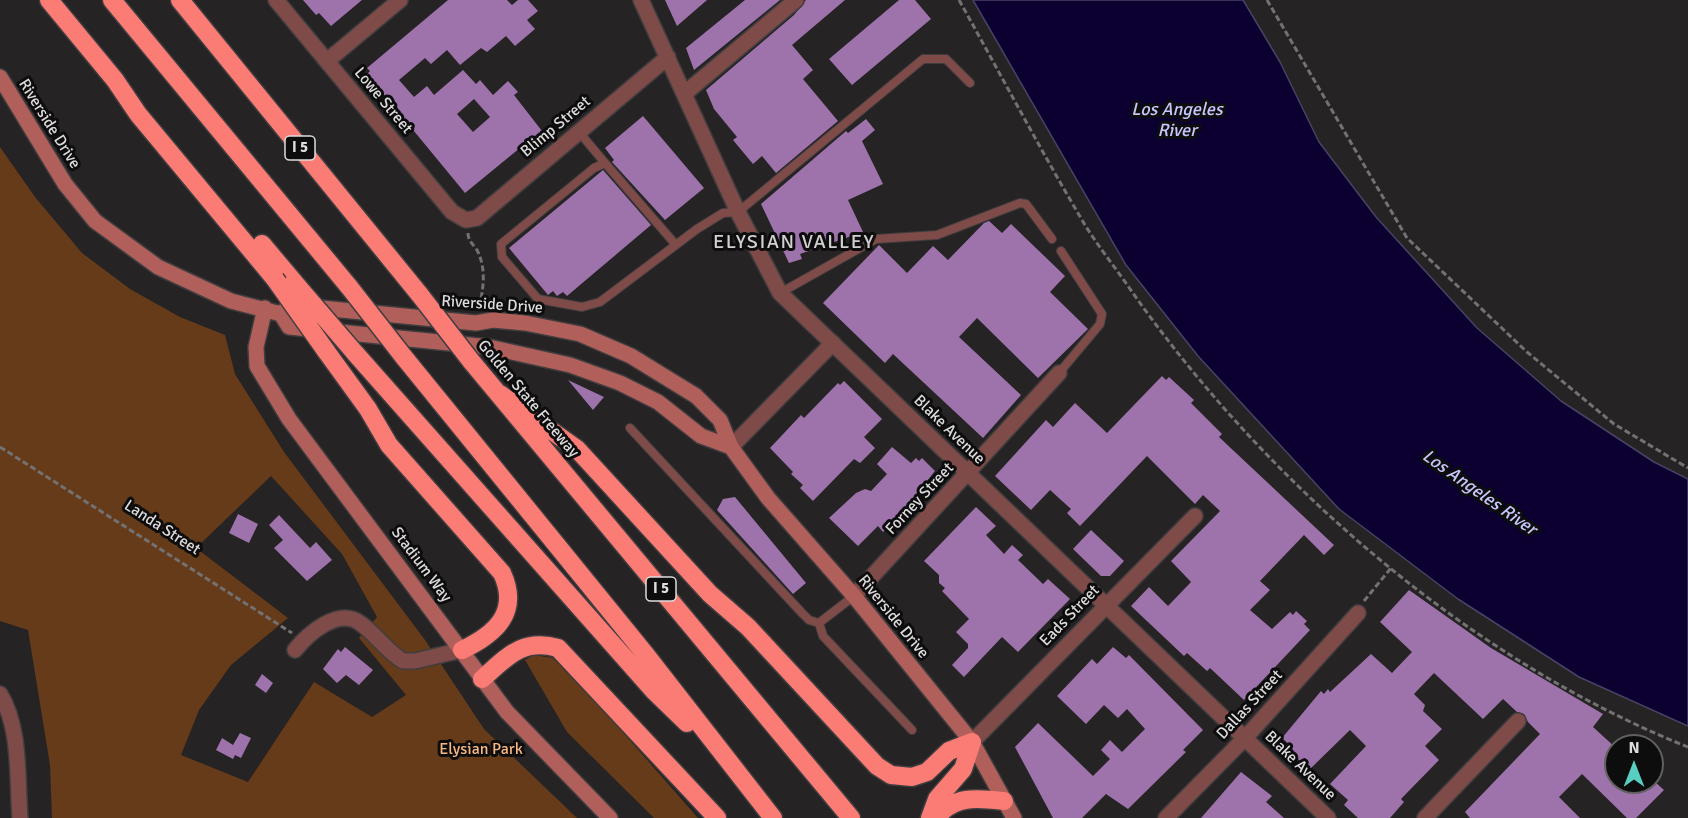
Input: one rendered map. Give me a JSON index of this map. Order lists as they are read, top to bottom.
{
  "streets": {
    "highway": ["I 5", "Golden State Freeway"],
    "main road": ["Riverside Drive", "Stadium Way"],
    "street": [
      "Lowe Street",
      "Blimp Street",
      "Blake Avenue",
      "Forney Street",
      "Eads Street",
      "Dallas Street"
    ],
    "path": ["Landa Street"]
  },
  "crossings": [
    ["Lowe Street", "Blimp Street"],
    ["Riverside Drive", "Forney Street"],
    ["Riverside Drive", "Stadium Way"],
    ["Riverside Drive", "Eads Street"],
    ["Blimp Street", "Blake Avenue"],
    ["Blake Avenue", "Forney Street"],
    ["Blake Avenue", "Eads Street"],
    ["Blake Avenue", "Dallas Street"]
  ],
  "districts": ["ELYSIAN VALLEY"],
  "water": ["Los Angeles River"],
  "parks": ["Elysian Park"],
  "north": "top"
}
